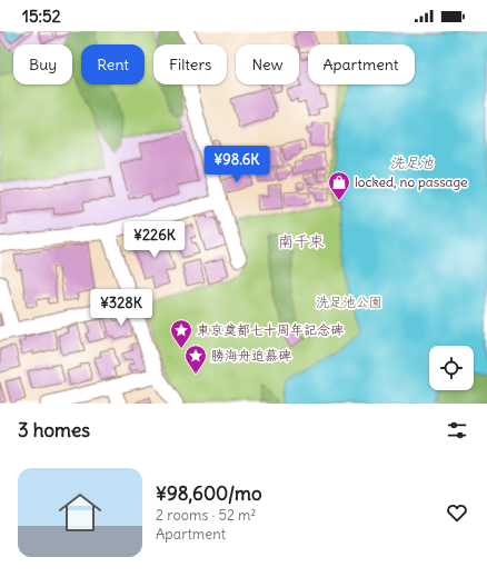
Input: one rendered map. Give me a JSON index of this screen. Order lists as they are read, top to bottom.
{
  "districts": ["南千束"],
  "water": ["洗足池"],
  "parks": ["洗足池公園"],
  "places": {
    "shop": ["locked, no passage"],
    "place": ["東京奠都七十周年記念碑", "勝海舟追慕碑"]
  },
  "page": {
    "status": "15:52",
    "chip": [
      "Buy",
      "Rent",
      "Filters",
      "New",
      "Apartment"
    ],
    "price": ["¥98.6K", "¥226K", "¥328K"],
    "heading": "3 homes",
    "list": [
      {
        "name": "¥98,600/mo",
        "note": "2 rooms · 52 m² · Apartment"
      }
    ]
  }
}
